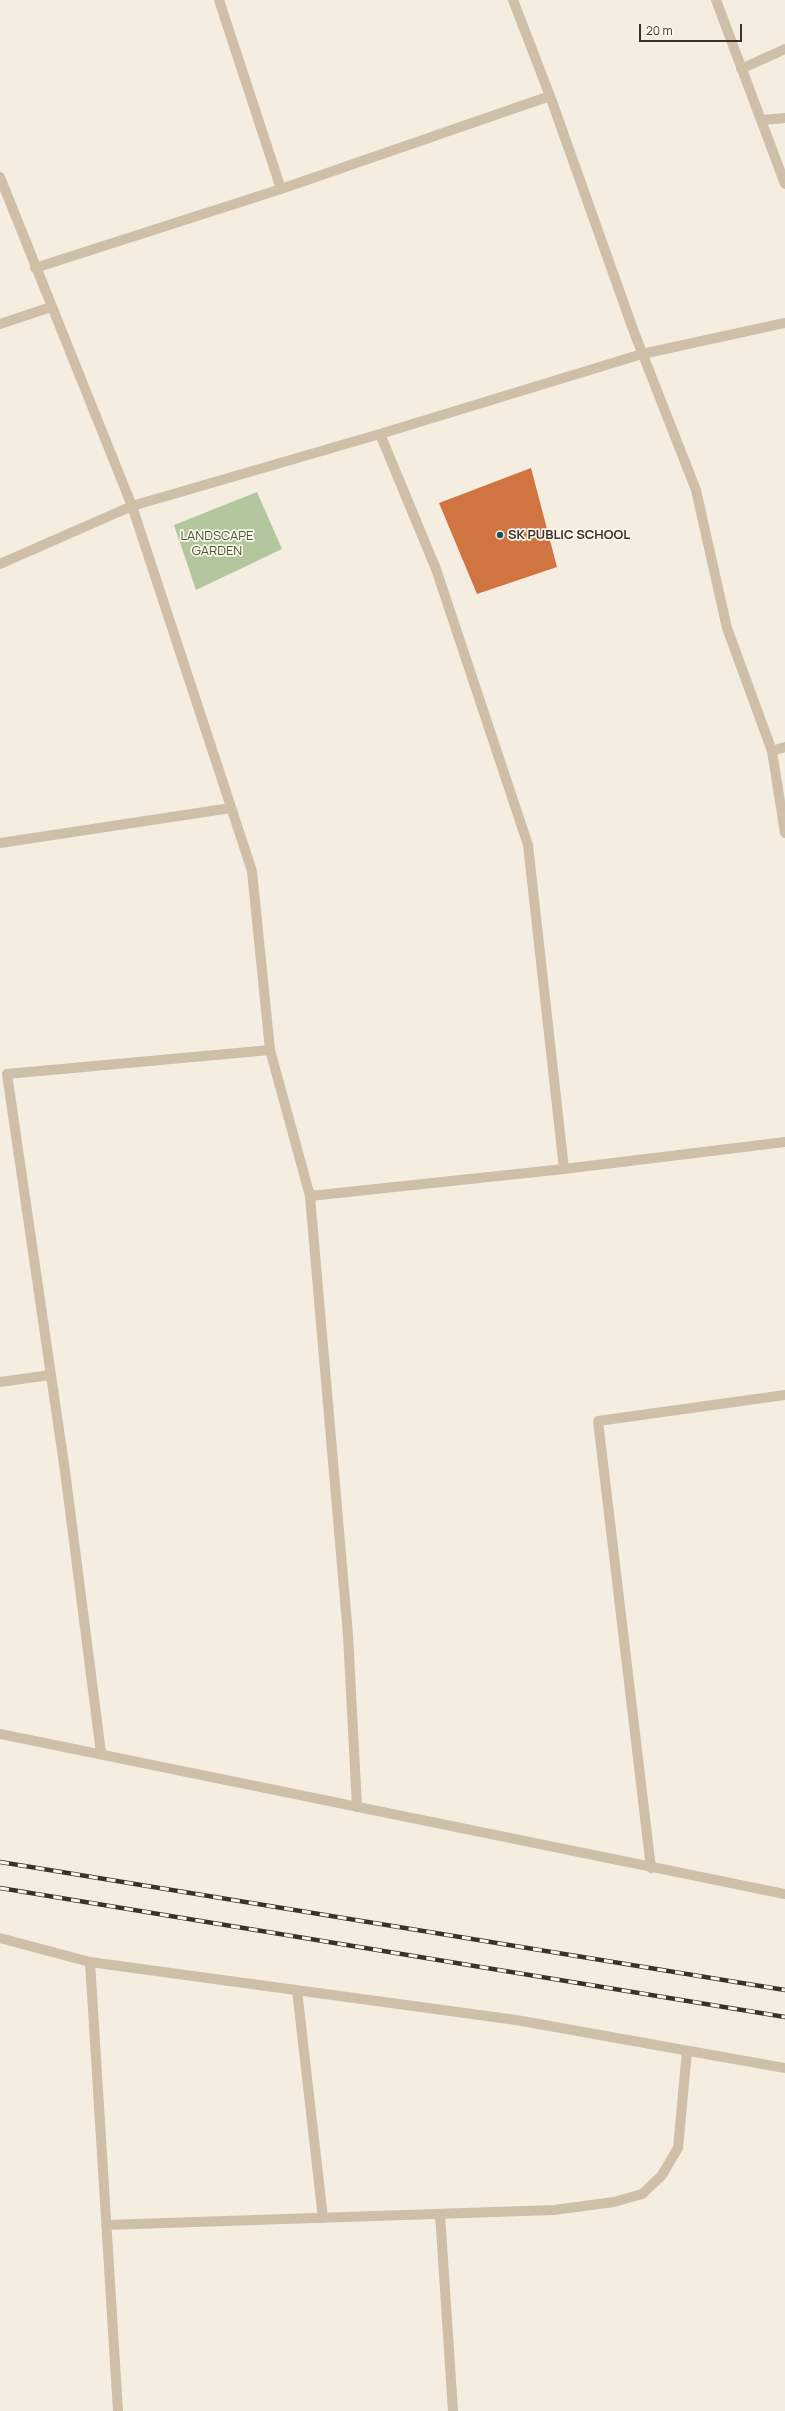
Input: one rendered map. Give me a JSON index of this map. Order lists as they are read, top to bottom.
{
  "parks": ["LANDSCAPE GARDEN"],
  "places": ["SK PUBLIC SCHOOL"],
  "scale_bar": "20 m"
}
